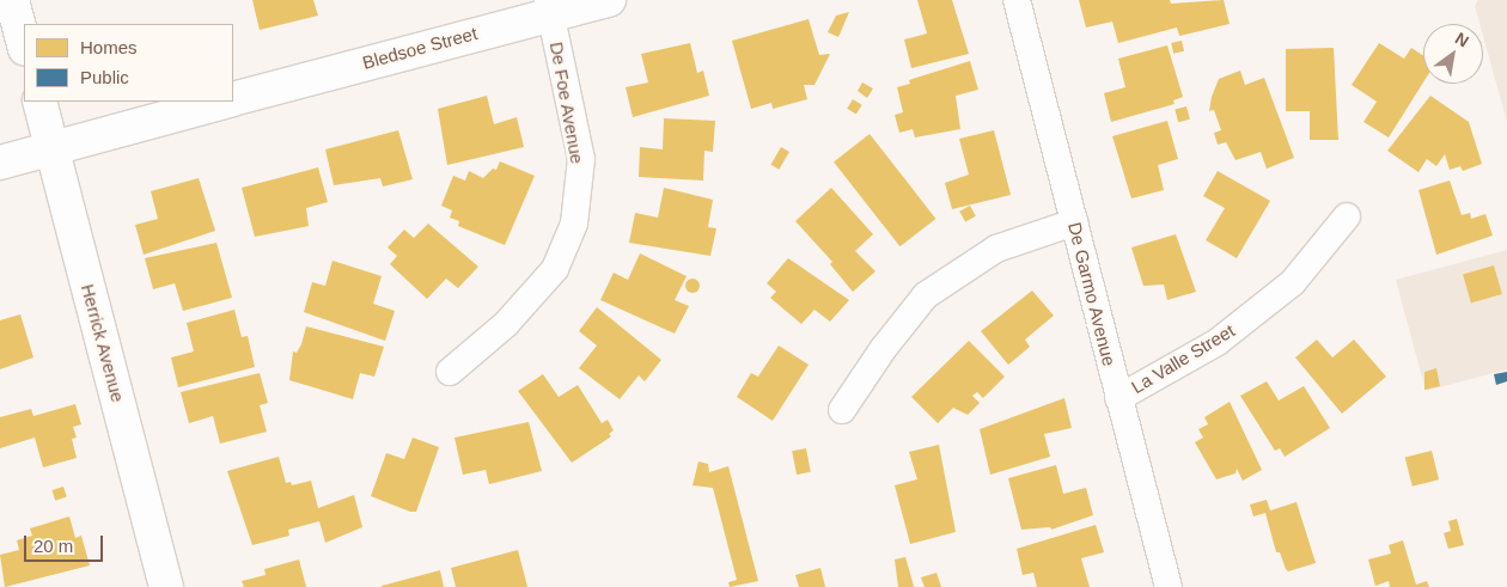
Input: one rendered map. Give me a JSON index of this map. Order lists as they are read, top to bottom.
{
  "streets": {
    "street": [
      "Bledsoe Street",
      "De Foe Avenue",
      "De Garmo Avenue",
      "Herrick Avenue",
      "La Valle Street"
    ]
  },
  "crossings": [
    ["Bledsoe Street", "De Foe Avenue"],
    ["Bledsoe Street", "Herrick Avenue"],
    ["De Garmo Avenue", "La Valle Street"]
  ],
  "legend": ["Homes", "Public"],
  "scale_bar": "20 m",
  "north": "top right"
}
